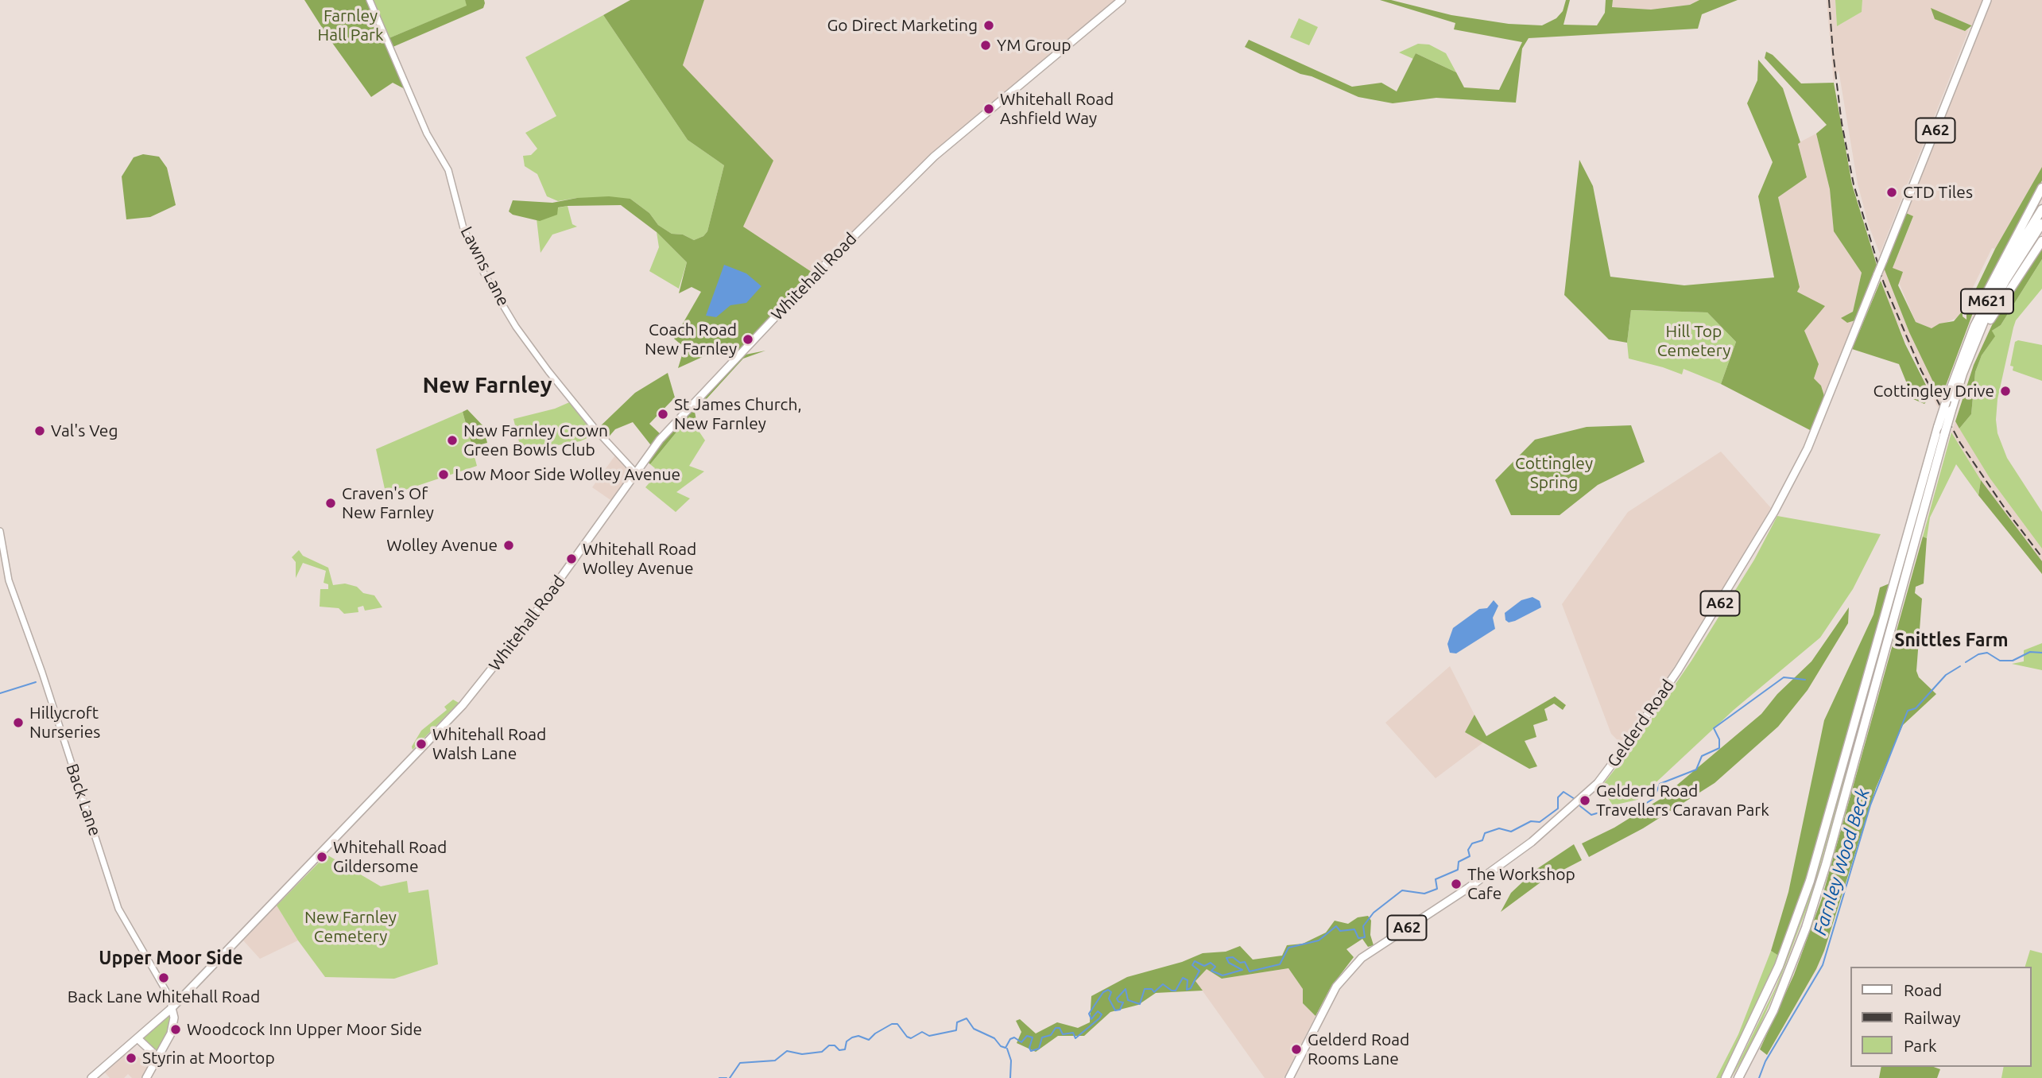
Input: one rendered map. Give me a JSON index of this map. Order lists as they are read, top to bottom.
{
  "streets": {
    "highway": ["M621"],
    "main road": ["A62", "Whitehall Road", "Gelderd Road"],
    "street": ["Lawns Lane", "Back Lane"]
  },
  "crossings": [
    ["Lawns Lane", "Whitehall Road"],
    ["Whitehall Road", "Back Lane"]
  ],
  "districts": ["New Farnley", "Snittles Farm", "Upper Moor Side"],
  "water": ["Farnley Wood Beck"],
  "parks": [
    "Farnley Hall Park",
    "Hill Top Cemetery",
    "Cottingley Spring",
    "New Farnley Cemetery"
  ],
  "places": [
    "Go Direct Marketing",
    "YM Group",
    "Whitehall Road Ashfield Way",
    "CTD Tiles",
    "Coach Road New Farnley",
    "Cottingley Drive",
    "St James Church, New Farnley",
    "Val's Veg",
    "New Farnley Crown Green Bowls Club",
    "Low Moor Side Wolley Avenue",
    "Craven's Of New Farnley",
    "Wolley Avenue",
    "Whitehall Road Wolley Avenue",
    "Hillycroft Nurseries",
    "Whitehall Road Walsh Lane",
    "Gelderd Road Travellers Caravan Park",
    "Whitehall Road Gildersome",
    "The Workshop Cafe",
    "Back Lane Whitehall Road",
    "Woodcock Inn Upper Moor Side",
    "Gelderd Road Rooms Lane",
    "Styrin at Moortop"
  ],
  "legend": ["Road", "Railway", "Park"]
}
